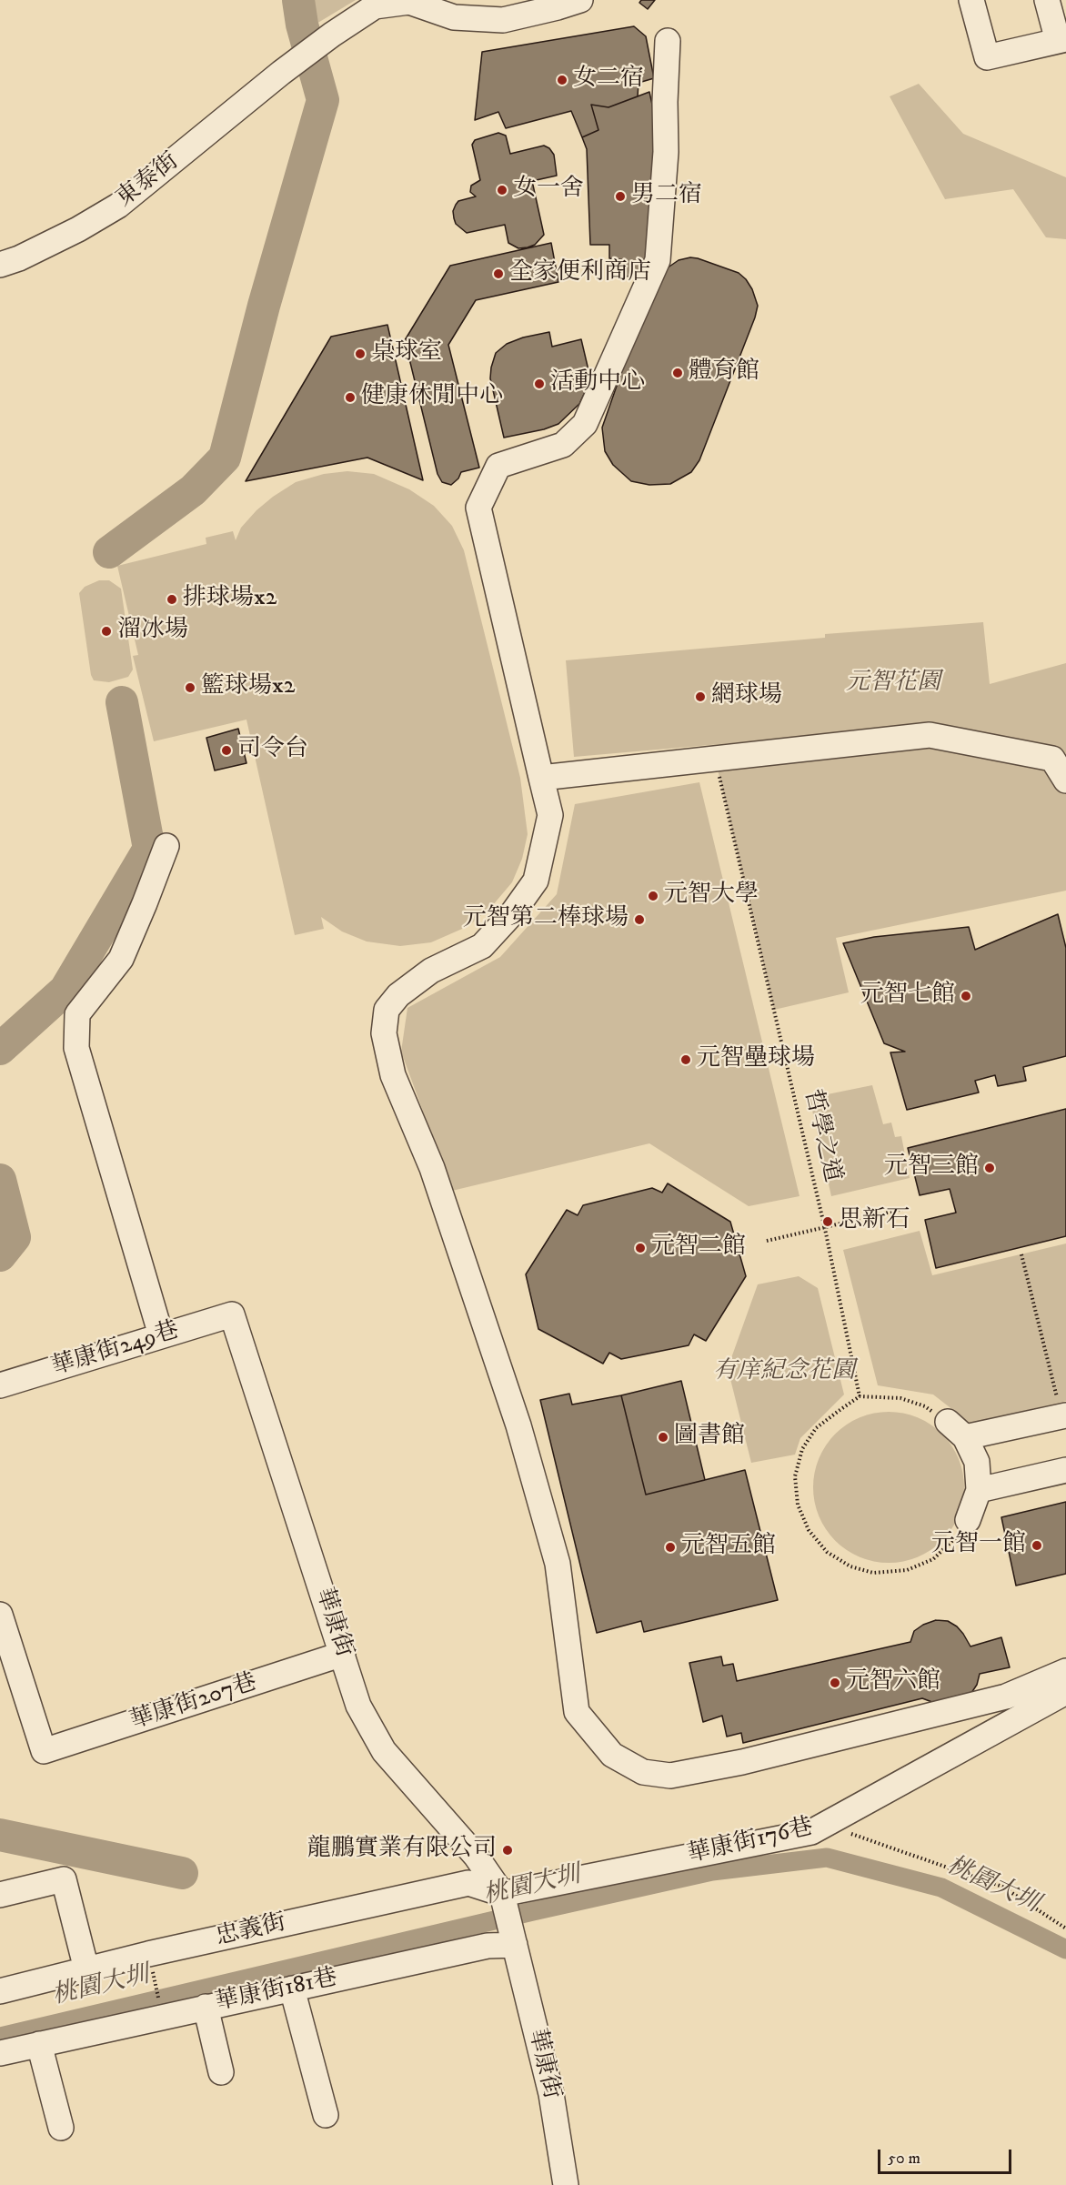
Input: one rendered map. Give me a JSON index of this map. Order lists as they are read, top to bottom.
{
  "streets": {
    "street": [
      "東泰街",
      "華康街249巷",
      "華康街",
      "華康街207巷",
      "華康街176巷",
      "忠義街",
      "華康街181巷"
    ],
    "path": ["哲學之道"]
  },
  "crossings": [
    ["華康街249巷", "華康街"],
    ["華康街", "華康街207巷"],
    ["華康街", "華康街176巷"],
    ["華康街", "忠義街"],
    ["華康街", "華康街181巷"],
    ["華康街176巷", "忠義街"]
  ],
  "water": ["桃園大圳"],
  "parks": ["元智花園", "有庠紀念花園"],
  "places": [
    "女二宿",
    "女一舍",
    "男二宿",
    "全家便利商店",
    "桌球室",
    "體育館",
    "活動中心",
    "健康休閒中心",
    "排球場x2",
    "溜冰場",
    "籃球場x2",
    "網球場",
    "司令台",
    "元智大學",
    "元智第二棒球場",
    "元智七館",
    "元智壘球場",
    "元智三館",
    "思新石",
    "元智二館",
    "圖書館",
    "元智一館",
    "元智五館",
    "元智六館",
    "龍鵬實業有限公司"
  ],
  "scale_bar": "50 m"
}
